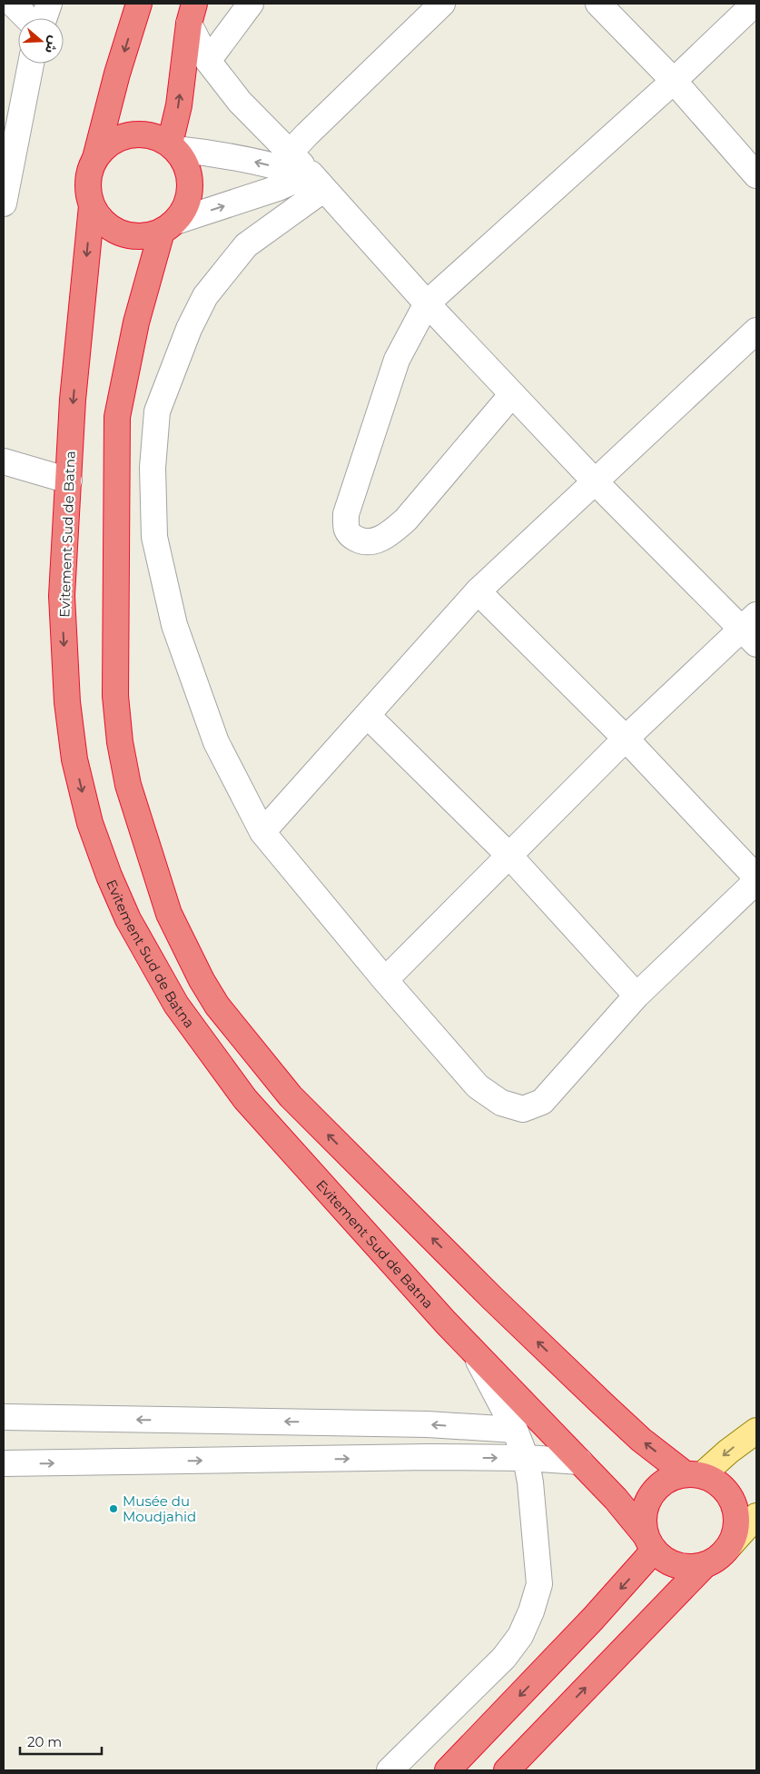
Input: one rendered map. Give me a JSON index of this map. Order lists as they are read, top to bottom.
{
  "streets": {
    "highway": ["Evitement Sud de Batna"]
  },
  "places": ["Musée du Moudjahid"],
  "scale_bar": "20 m",
  "north": "right"
}
